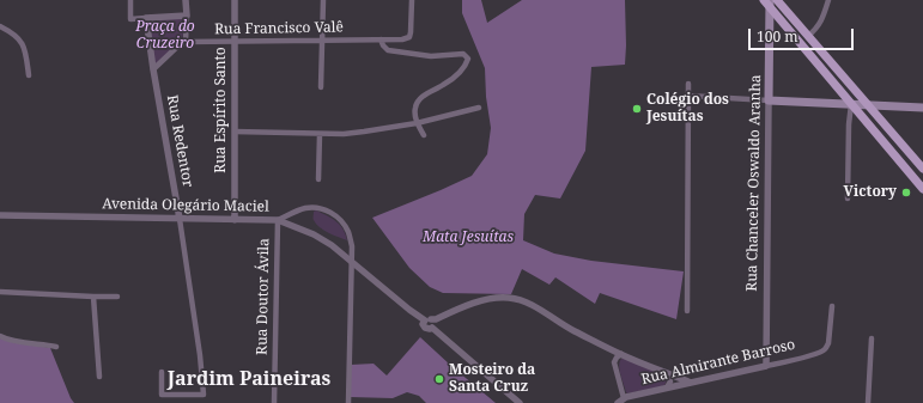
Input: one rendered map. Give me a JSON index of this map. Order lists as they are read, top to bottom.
{
  "streets": {
    "main road": ["Rua Chanceler Oswaldo Aranha"],
    "street": [
      "Rua Francisco Valê",
      "Rua Espírito Santo",
      "Rua Redentor",
      "Avenida Olegário Maciel",
      "Rua Doutor Ávila",
      "Rua Almirante Barroso"
    ]
  },
  "crossings": [
    ["Rua Francisco Valê", "Rua Espírito Santo"],
    ["Rua Espírito Santo", "Avenida Olegário Maciel"],
    ["Rua Redentor", "Avenida Olegário Maciel"],
    ["Rua Chanceler Oswaldo Aranha", "Rua Almirante Barroso"],
    ["Avenida Olegário Maciel", "Rua Doutor Ávila"]
  ],
  "districts": ["Jardim Paineiras"],
  "parks": ["Praça do Cruzeiro", "Mata Jesuítas"],
  "places": ["Colégio dos Jesuítas", "Victory", "Mosteiro da Santa Cruz"],
  "scale_bar": "100 m"
}
